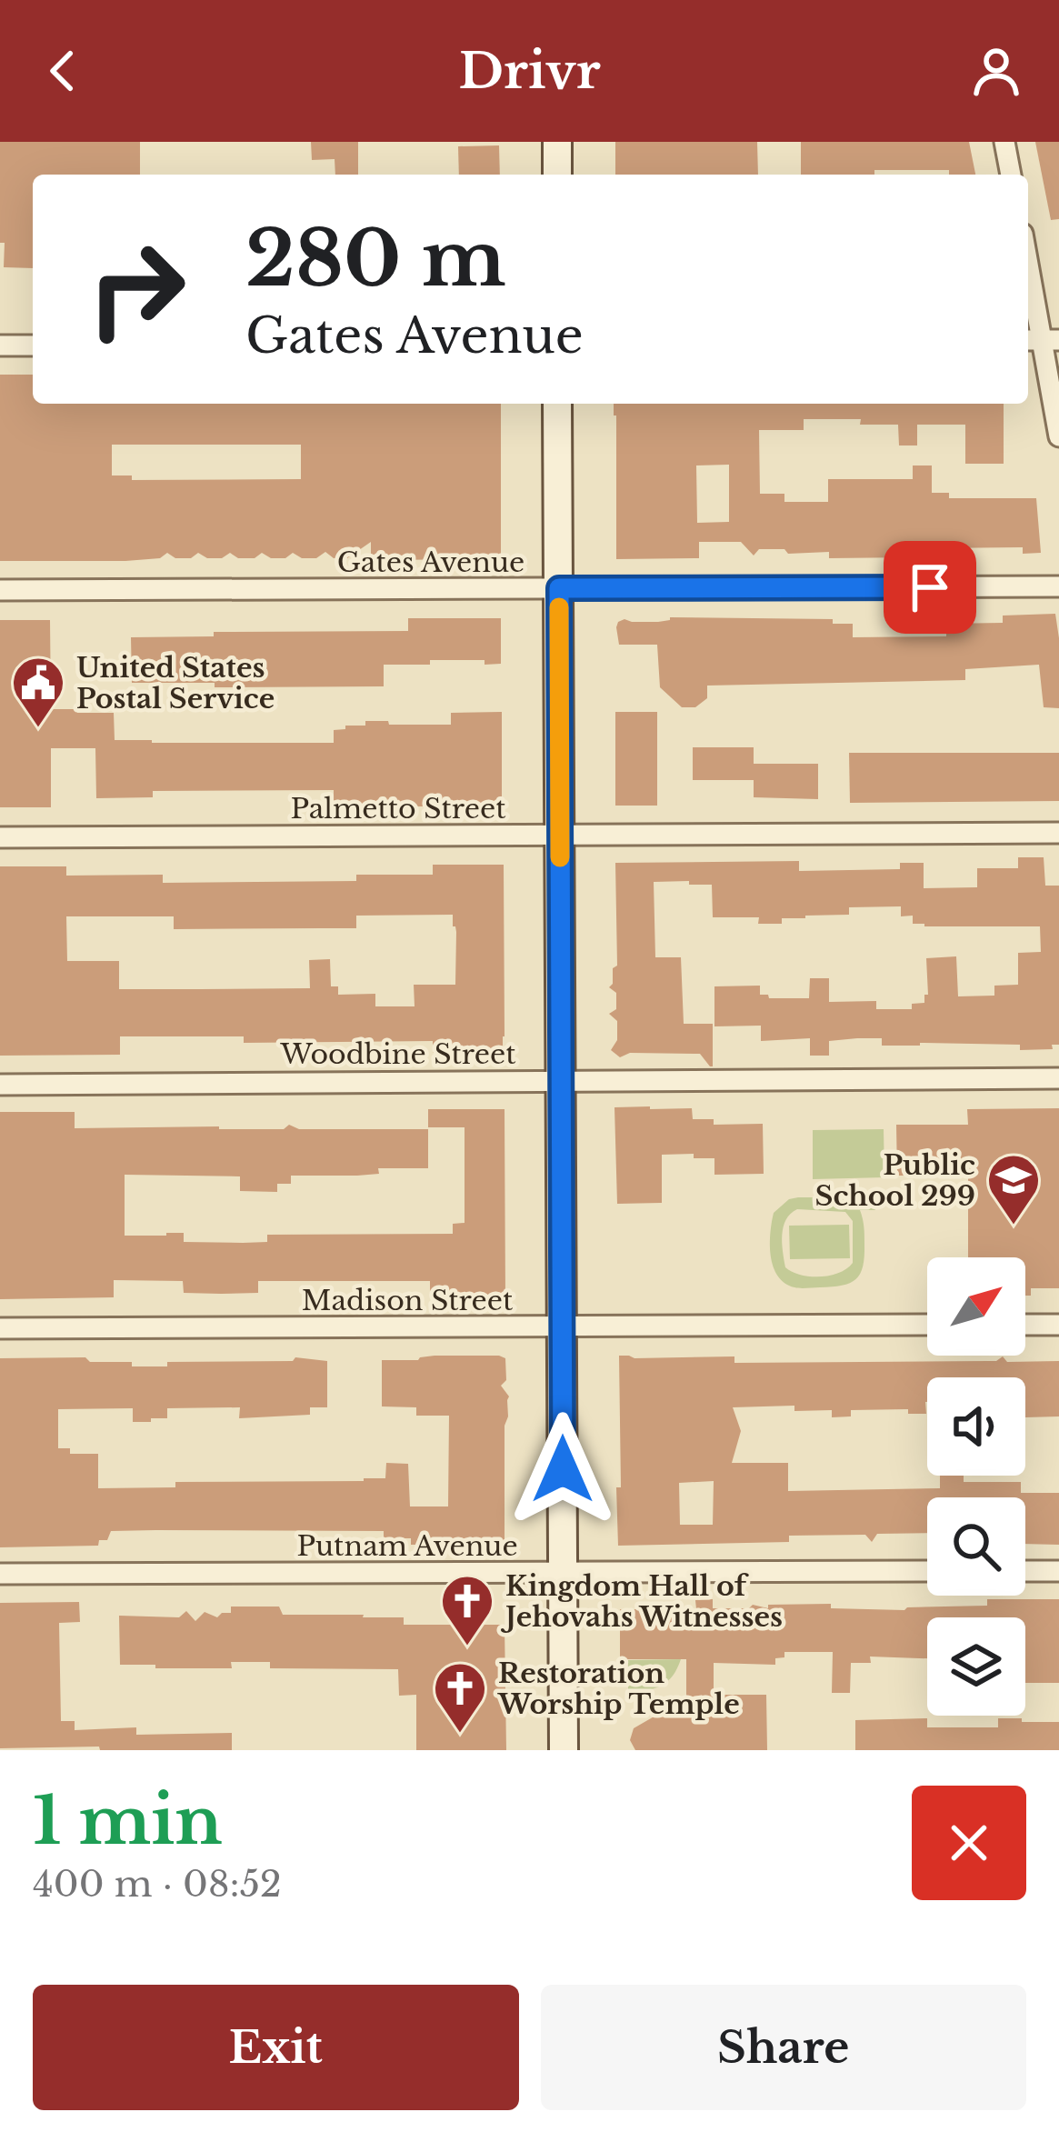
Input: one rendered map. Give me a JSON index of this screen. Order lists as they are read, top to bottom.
{
  "streets": {
    "street": [
      "Gates Avenue",
      "Palmetto Street",
      "Woodbine Street",
      "Madison Street",
      "Putnam Avenue"
    ]
  },
  "places": {
    "public building": ["United States Postal Service"],
    "school or university": ["Public School 299"],
    "church": ["Kingdom Hall of Jehovahs Witnesses", "Restoration Worship Temple"]
  },
  "north": "top right",
  "page": {
    "header": "Drivr",
    "turn": ["280 m", "Gates Avenue"],
    "heading": ["1 min", "400 m · 08:52"],
    "buttons": ["Exit", "Share"]
  }
}
